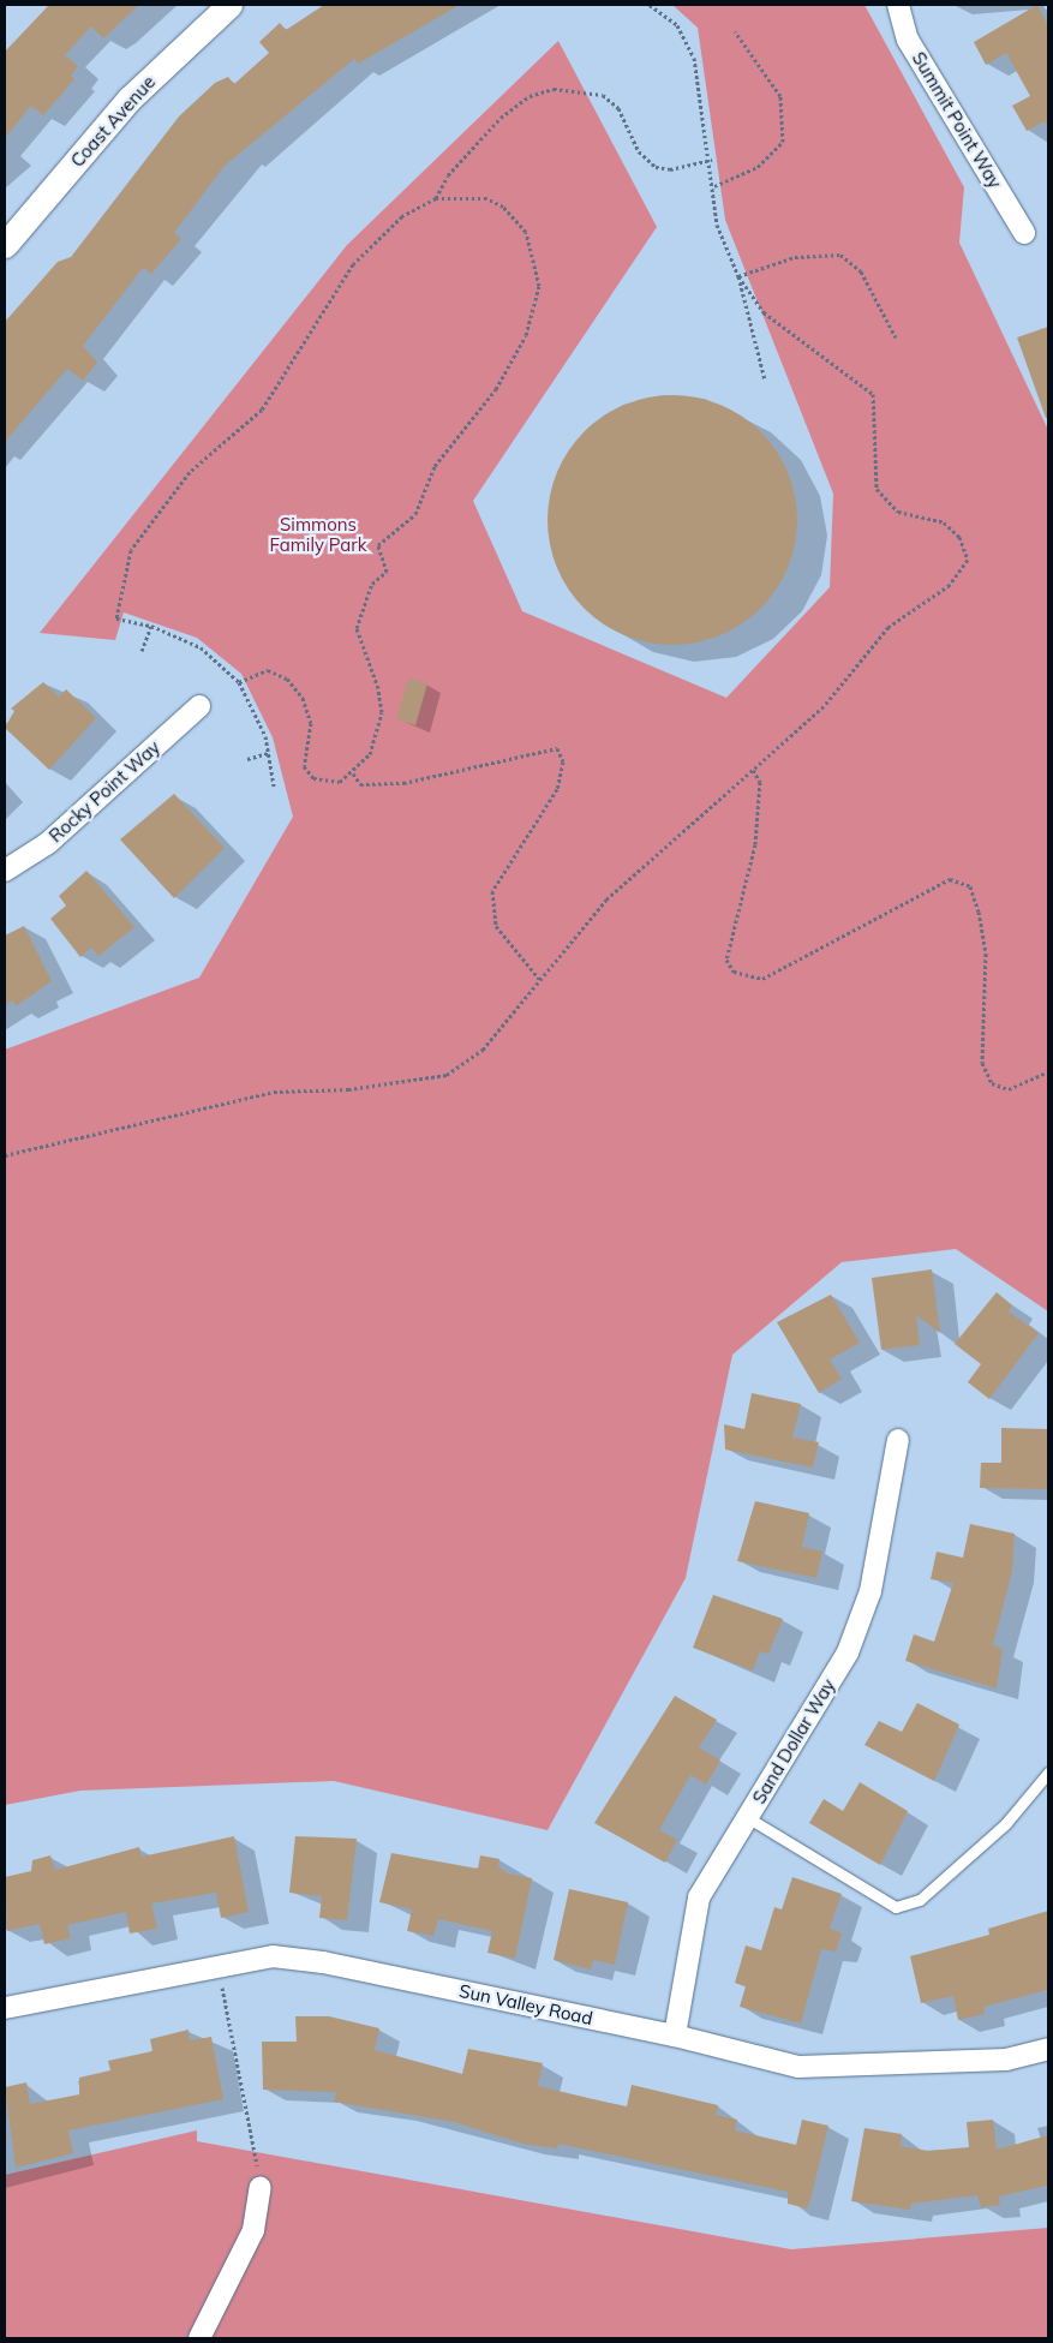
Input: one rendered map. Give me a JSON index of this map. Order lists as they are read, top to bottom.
{
  "streets": {
    "street": [
      "Summit Point Way",
      "Coast Avenue",
      "Rocky Point Way",
      "Sand Dollar Way",
      "Sun Valley Road"
    ]
  },
  "crossings": [
    ["Sand Dollar Way", "Sun Valley Road"]
  ],
  "parks": ["Simmons Family Park"]
}
